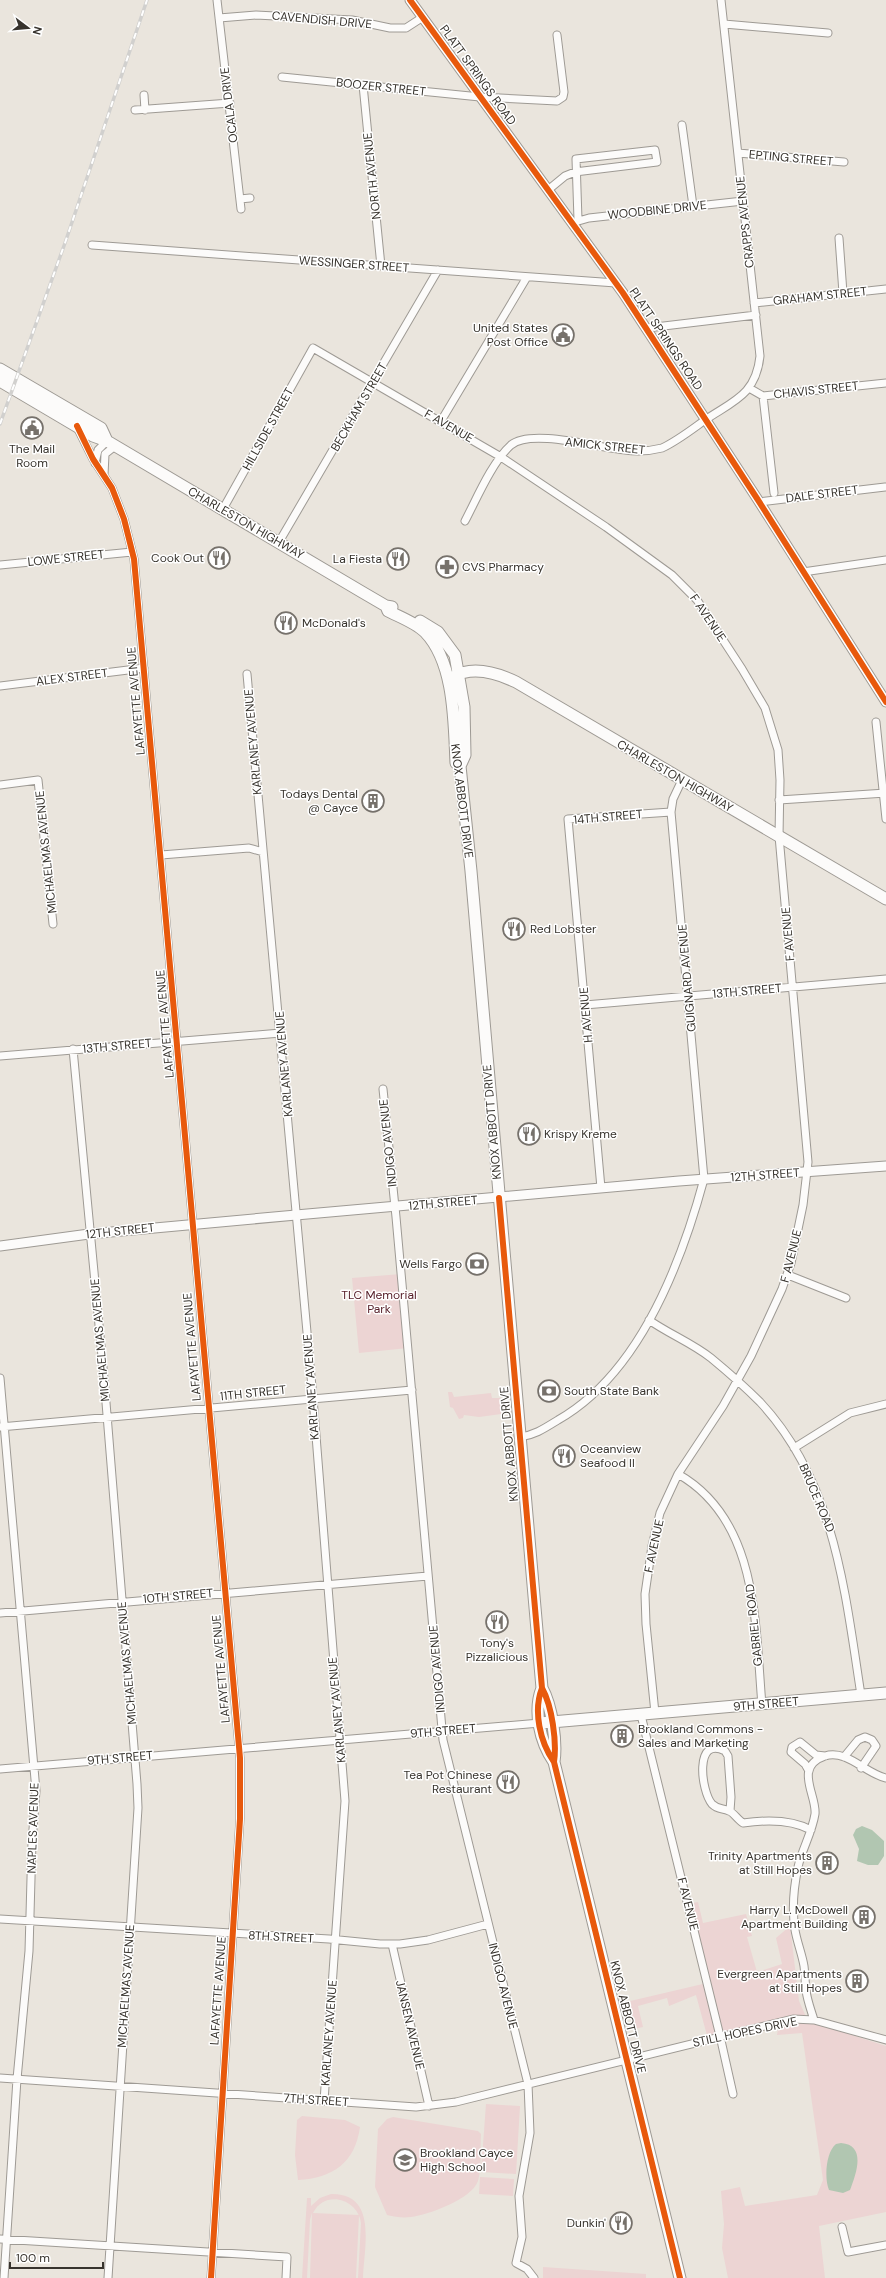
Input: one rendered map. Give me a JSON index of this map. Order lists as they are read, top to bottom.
{
  "streets": {
    "main road": [
      "PLATT SPRINGS ROAD",
      "CHARLESTON HIGHWAY",
      "KNOX ABBOTT DRIVE",
      "12TH STREET",
      "9TH STREET"
    ],
    "street": [
      "CAVENDISH DRIVE",
      "BOOZER STREET",
      "OCALA DRIVE",
      "EPTING STREET",
      "NORTH AVENUE",
      "WOODBINE DRIVE",
      "CRAPPS AVENUE",
      "WESSINGER STREET",
      "GRAHAM STREET",
      "CHAVIS STREET",
      "BECKHAM STREET",
      "F AVENUE",
      "HILLSIDE STREET",
      "AMICK STREET",
      "DALE STREET",
      "LOWE STREET",
      "ALEX STREET",
      "LAFAYETTE AVENUE",
      "KARLANEY AVENUE",
      "14TH STREET",
      "MICHAELMAS AVENUE",
      "GUIGNARD AVENUE",
      "13TH STREET",
      "H AVENUE",
      "INDIGO AVENUE",
      "11TH STREET",
      "BRUCE ROAD",
      "10TH STREET",
      "GABRIEL ROAD",
      "NAPLES AVENUE",
      "8TH STREET",
      "JANSEN AVENUE",
      "STILL HOPES DRIVE",
      "7TH STREET"
    ]
  },
  "crossings": [
    ["CAVENDISH DRIVE", "PLATT SPRINGS ROAD"],
    ["CAVENDISH DRIVE", "OCALA DRIVE"],
    ["PLATT SPRINGS ROAD", "BOOZER STREET"],
    ["PLATT SPRINGS ROAD", "WOODBINE DRIVE"],
    ["PLATT SPRINGS ROAD", "CRAPPS AVENUE"],
    ["PLATT SPRINGS ROAD", "WESSINGER STREET"],
    ["PLATT SPRINGS ROAD", "AMICK STREET"],
    ["PLATT SPRINGS ROAD", "DALE STREET"],
    ["BOOZER STREET", "NORTH AVENUE"],
    ["EPTING STREET", "CRAPPS AVENUE"],
    ["NORTH AVENUE", "WESSINGER STREET"],
    ["WOODBINE DRIVE", "CRAPPS AVENUE"],
    ["CRAPPS AVENUE", "GRAHAM STREET"],
    ["CRAPPS AVENUE", "CHAVIS STREET"],
    ["CRAPPS AVENUE", "AMICK STREET"],
    ["WESSINGER STREET", "BECKHAM STREET"],
    ["BECKHAM STREET", "F AVENUE"],
    ["BECKHAM STREET", "CHARLESTON HIGHWAY"],
    ["F AVENUE", "HILLSIDE STREET"],
    ["F AVENUE", "AMICK STREET"],
    ["F AVENUE", "CHARLESTON HIGHWAY"],
    ["F AVENUE", "13TH STREET"],
    ["F AVENUE", "12TH STREET"],
    ["F AVENUE", "BRUCE ROAD"],
    ["F AVENUE", "GABRIEL ROAD"],
    ["F AVENUE", "9TH STREET"],
    ["F AVENUE", "STILL HOPES DRIVE"],
    ["HILLSIDE STREET", "CHARLESTON HIGHWAY"],
    ["CHARLESTON HIGHWAY", "LAFAYETTE AVENUE"],
    ["CHARLESTON HIGHWAY", "KNOX ABBOTT DRIVE"],
    ["CHARLESTON HIGHWAY", "GUIGNARD AVENUE"],
    ["LOWE STREET", "LAFAYETTE AVENUE"],
    ["ALEX STREET", "LAFAYETTE AVENUE"],
    ["LAFAYETTE AVENUE", "13TH STREET"],
    ["LAFAYETTE AVENUE", "12TH STREET"],
    ["LAFAYETTE AVENUE", "11TH STREET"],
    ["LAFAYETTE AVENUE", "10TH STREET"],
    ["LAFAYETTE AVENUE", "9TH STREET"],
    ["LAFAYETTE AVENUE", "8TH STREET"],
    ["LAFAYETTE AVENUE", "7TH STREET"],
    ["KARLANEY AVENUE", "13TH STREET"],
    ["KARLANEY AVENUE", "12TH STREET"],
    ["KARLANEY AVENUE", "11TH STREET"],
    ["KARLANEY AVENUE", "10TH STREET"],
    ["KARLANEY AVENUE", "9TH STREET"],
    ["KARLANEY AVENUE", "8TH STREET"],
    ["KARLANEY AVENUE", "7TH STREET"],
    ["KNOX ABBOTT DRIVE", "12TH STREET"],
    ["KNOX ABBOTT DRIVE", "9TH STREET"],
    ["KNOX ABBOTT DRIVE", "STILL HOPES DRIVE"],
    ["KNOX ABBOTT DRIVE", "7TH STREET"],
    ["14TH STREET", "GUIGNARD AVENUE"],
    ["14TH STREET", "H AVENUE"],
    ["MICHAELMAS AVENUE", "13TH STREET"],
    ["MICHAELMAS AVENUE", "12TH STREET"],
    ["MICHAELMAS AVENUE", "11TH STREET"],
    ["MICHAELMAS AVENUE", "10TH STREET"],
    ["MICHAELMAS AVENUE", "9TH STREET"],
    ["MICHAELMAS AVENUE", "8TH STREET"],
    ["MICHAELMAS AVENUE", "7TH STREET"],
    ["GUIGNARD AVENUE", "13TH STREET"],
    ["GUIGNARD AVENUE", "12TH STREET"],
    ["13TH STREET", "H AVENUE"],
    ["H AVENUE", "12TH STREET"],
    ["INDIGO AVENUE", "12TH STREET"],
    ["INDIGO AVENUE", "11TH STREET"],
    ["INDIGO AVENUE", "10TH STREET"],
    ["INDIGO AVENUE", "9TH STREET"],
    ["INDIGO AVENUE", "8TH STREET"],
    ["INDIGO AVENUE", "7TH STREET"],
    ["11TH STREET", "NAPLES AVENUE"],
    ["BRUCE ROAD", "9TH STREET"],
    ["10TH STREET", "NAPLES AVENUE"],
    ["GABRIEL ROAD", "9TH STREET"],
    ["9TH STREET", "NAPLES AVENUE"],
    ["NAPLES AVENUE", "8TH STREET"],
    ["NAPLES AVENUE", "7TH STREET"],
    ["8TH STREET", "JANSEN AVENUE"],
    ["JANSEN AVENUE", "7TH STREET"],
    ["STILL HOPES DRIVE", "7TH STREET"]
  ],
  "parks": ["TLC Memorial Park"],
  "places": {
    "public building": ["United States Post Office", "The Mail Room"],
    "restaurant": [
      "Cook Out",
      "La Fiesta",
      "McDonald's",
      "Red Lobster",
      "Krispy Kreme",
      "Oceanview Seafood II",
      "Tony's Pizzalicious",
      "Tea Pot Chinese Restaurant",
      "Dunkin'"
    ],
    "pharmacy": ["CVS Pharmacy"],
    "building": [
      "Todays Dental @ Cayce",
      "Brookland Commons - Sales and Marketing",
      "Trinity Apartments at Still Hopes",
      "Harry L. McDowell Apartment Building",
      "Evergreen Apartments at Still Hopes"
    ],
    "bank": ["Wells Fargo", "South State Bank"],
    "school or university": ["Brookland Cayce High School"]
  },
  "scale_bar": "100 m",
  "north": "right"
}
